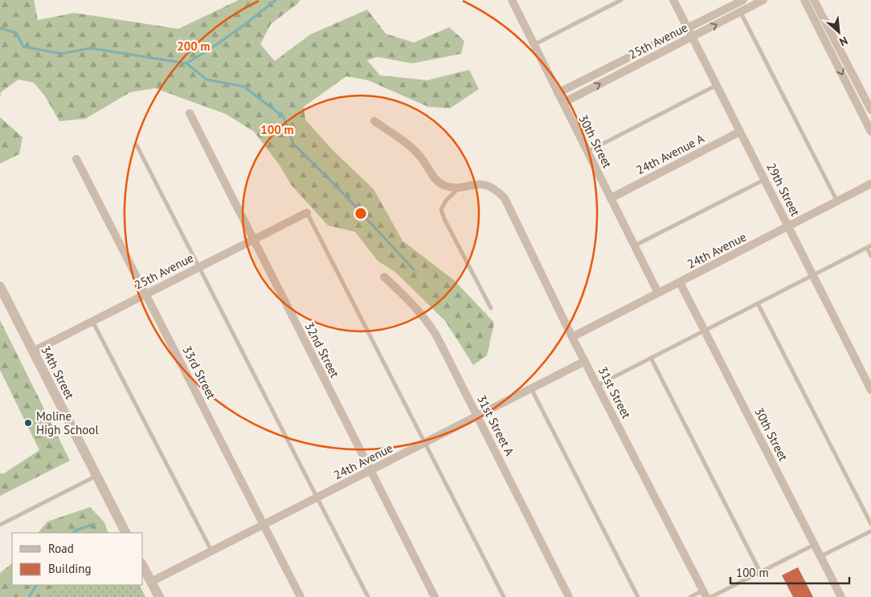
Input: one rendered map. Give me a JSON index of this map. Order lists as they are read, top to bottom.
{
  "streets": {
    "street": [
      "25th Avenue",
      "30th Street",
      "24th Avenue A",
      "29th Street",
      "24th Avenue",
      "32nd Street",
      "34th Street",
      "33rd Street",
      "31st Street",
      "31st Street A"
    ]
  },
  "crossings": [
    ["25th Avenue", "30th Street"],
    ["25th Avenue", "29th Street"],
    ["25th Avenue", "32nd Street"],
    ["25th Avenue", "34th Street"],
    ["25th Avenue", "33rd Street"],
    ["30th Street", "24th Avenue A"],
    ["30th Street", "24th Avenue"],
    ["24th Avenue A", "29th Street"],
    ["29th Street", "24th Avenue"],
    ["24th Avenue", "32nd Street"],
    ["24th Avenue", "33rd Street"],
    ["24th Avenue", "31st Street"],
    ["24th Avenue", "31st Street A"]
  ],
  "places": ["Moline High School"],
  "legend": ["Road", "Building"],
  "scale_bar": "100 m",
  "north": "bottom right",
  "rings": ["200 m", "100 m"]
}
